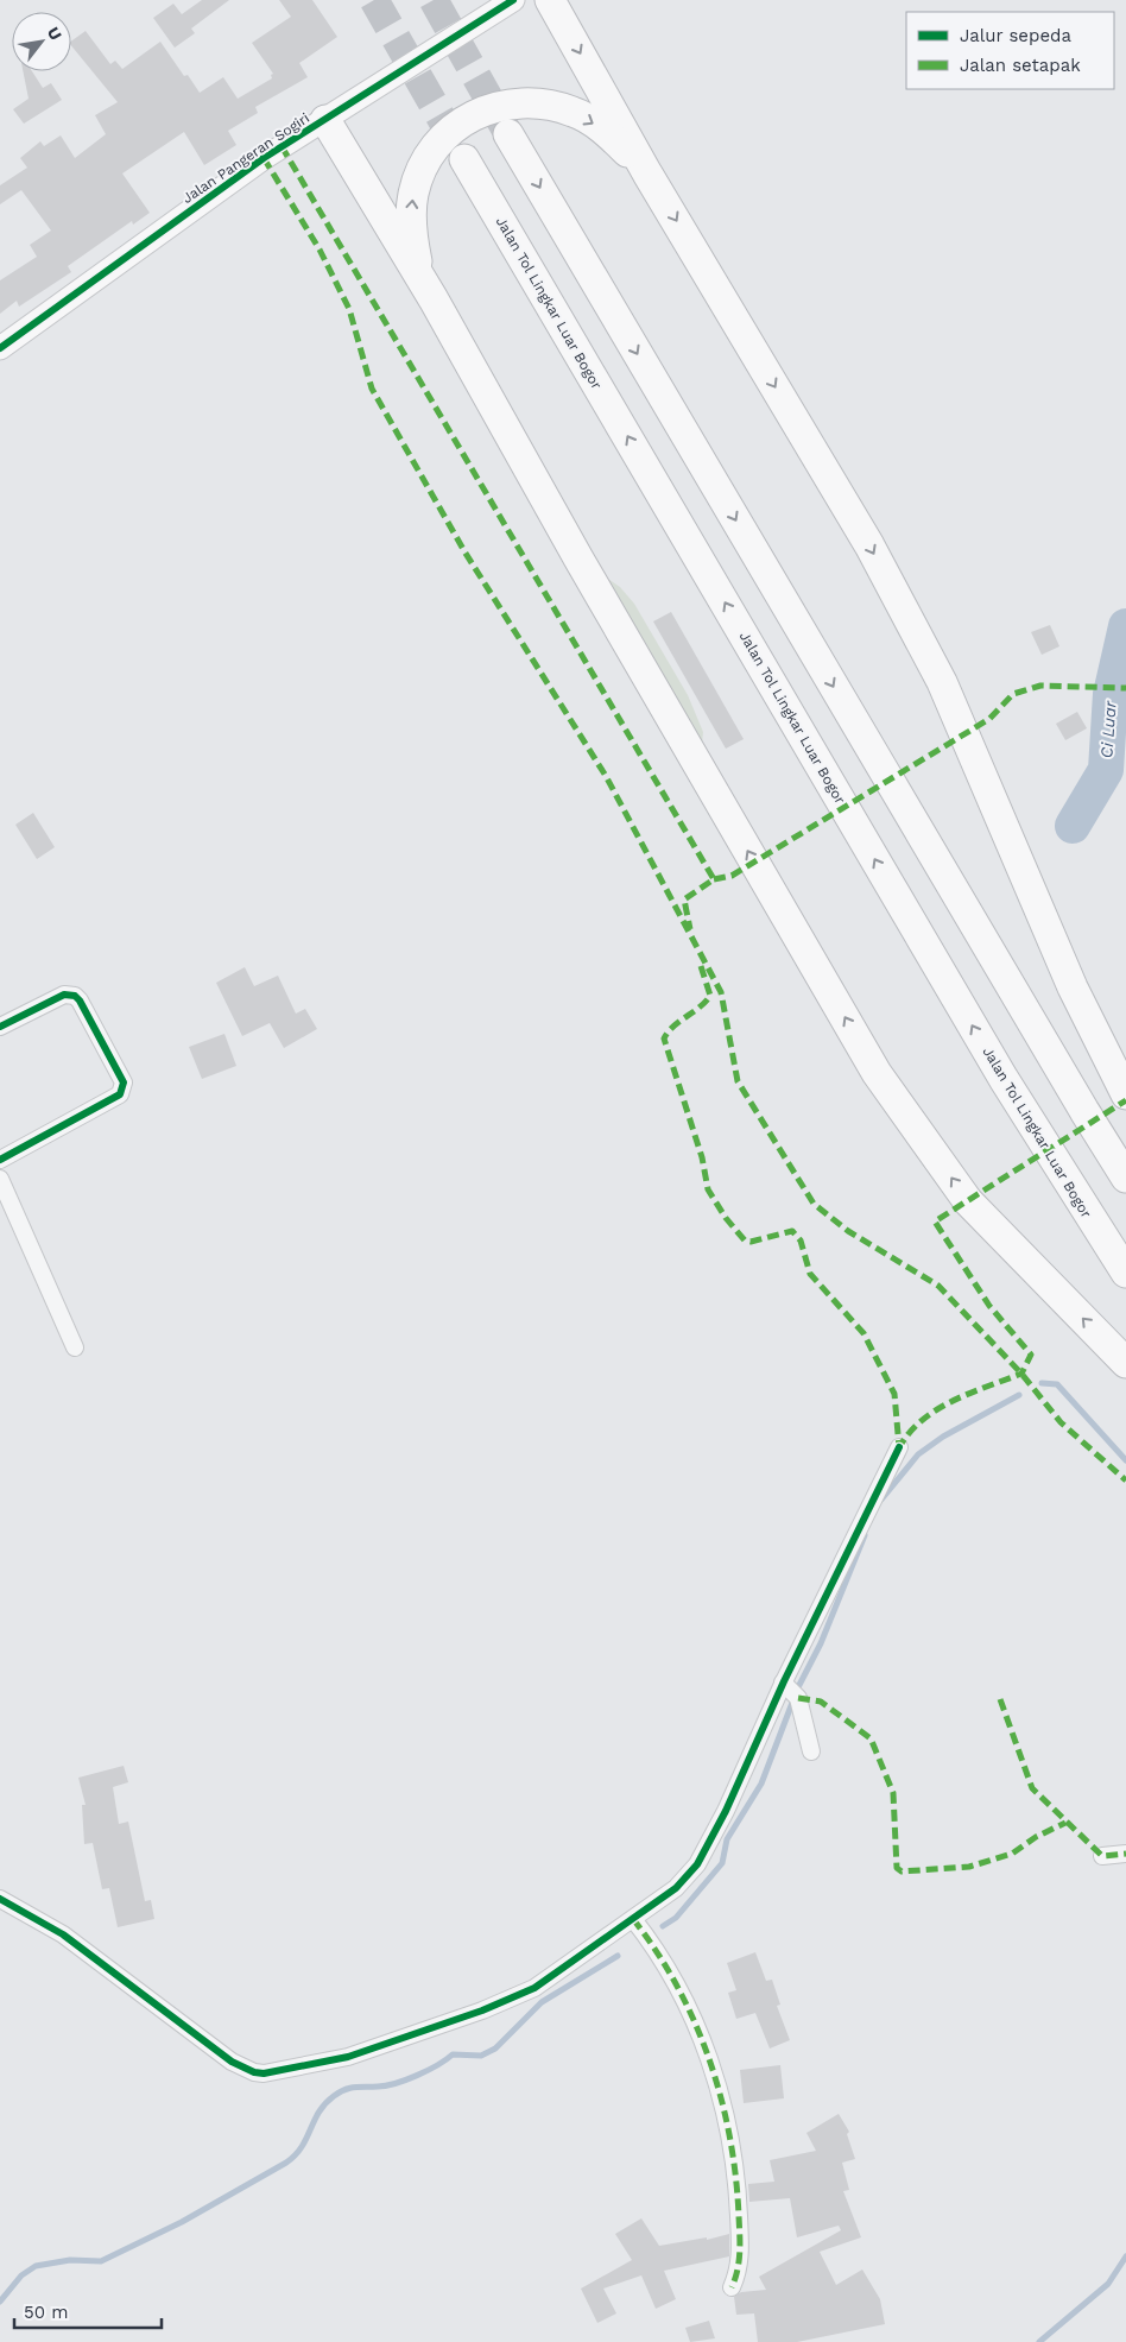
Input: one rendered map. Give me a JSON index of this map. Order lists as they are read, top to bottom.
{
  "streets": {
    "highway": ["Jalan Tol Lingkar Luar Bogor"],
    "street": ["Jalan Pangeran Sogiri"]
  },
  "water": ["Ci Luar"],
  "legend": ["Jalur sepeda", "Jalan setapak"],
  "scale_bar": "50 m",
  "north": "top right"
}
